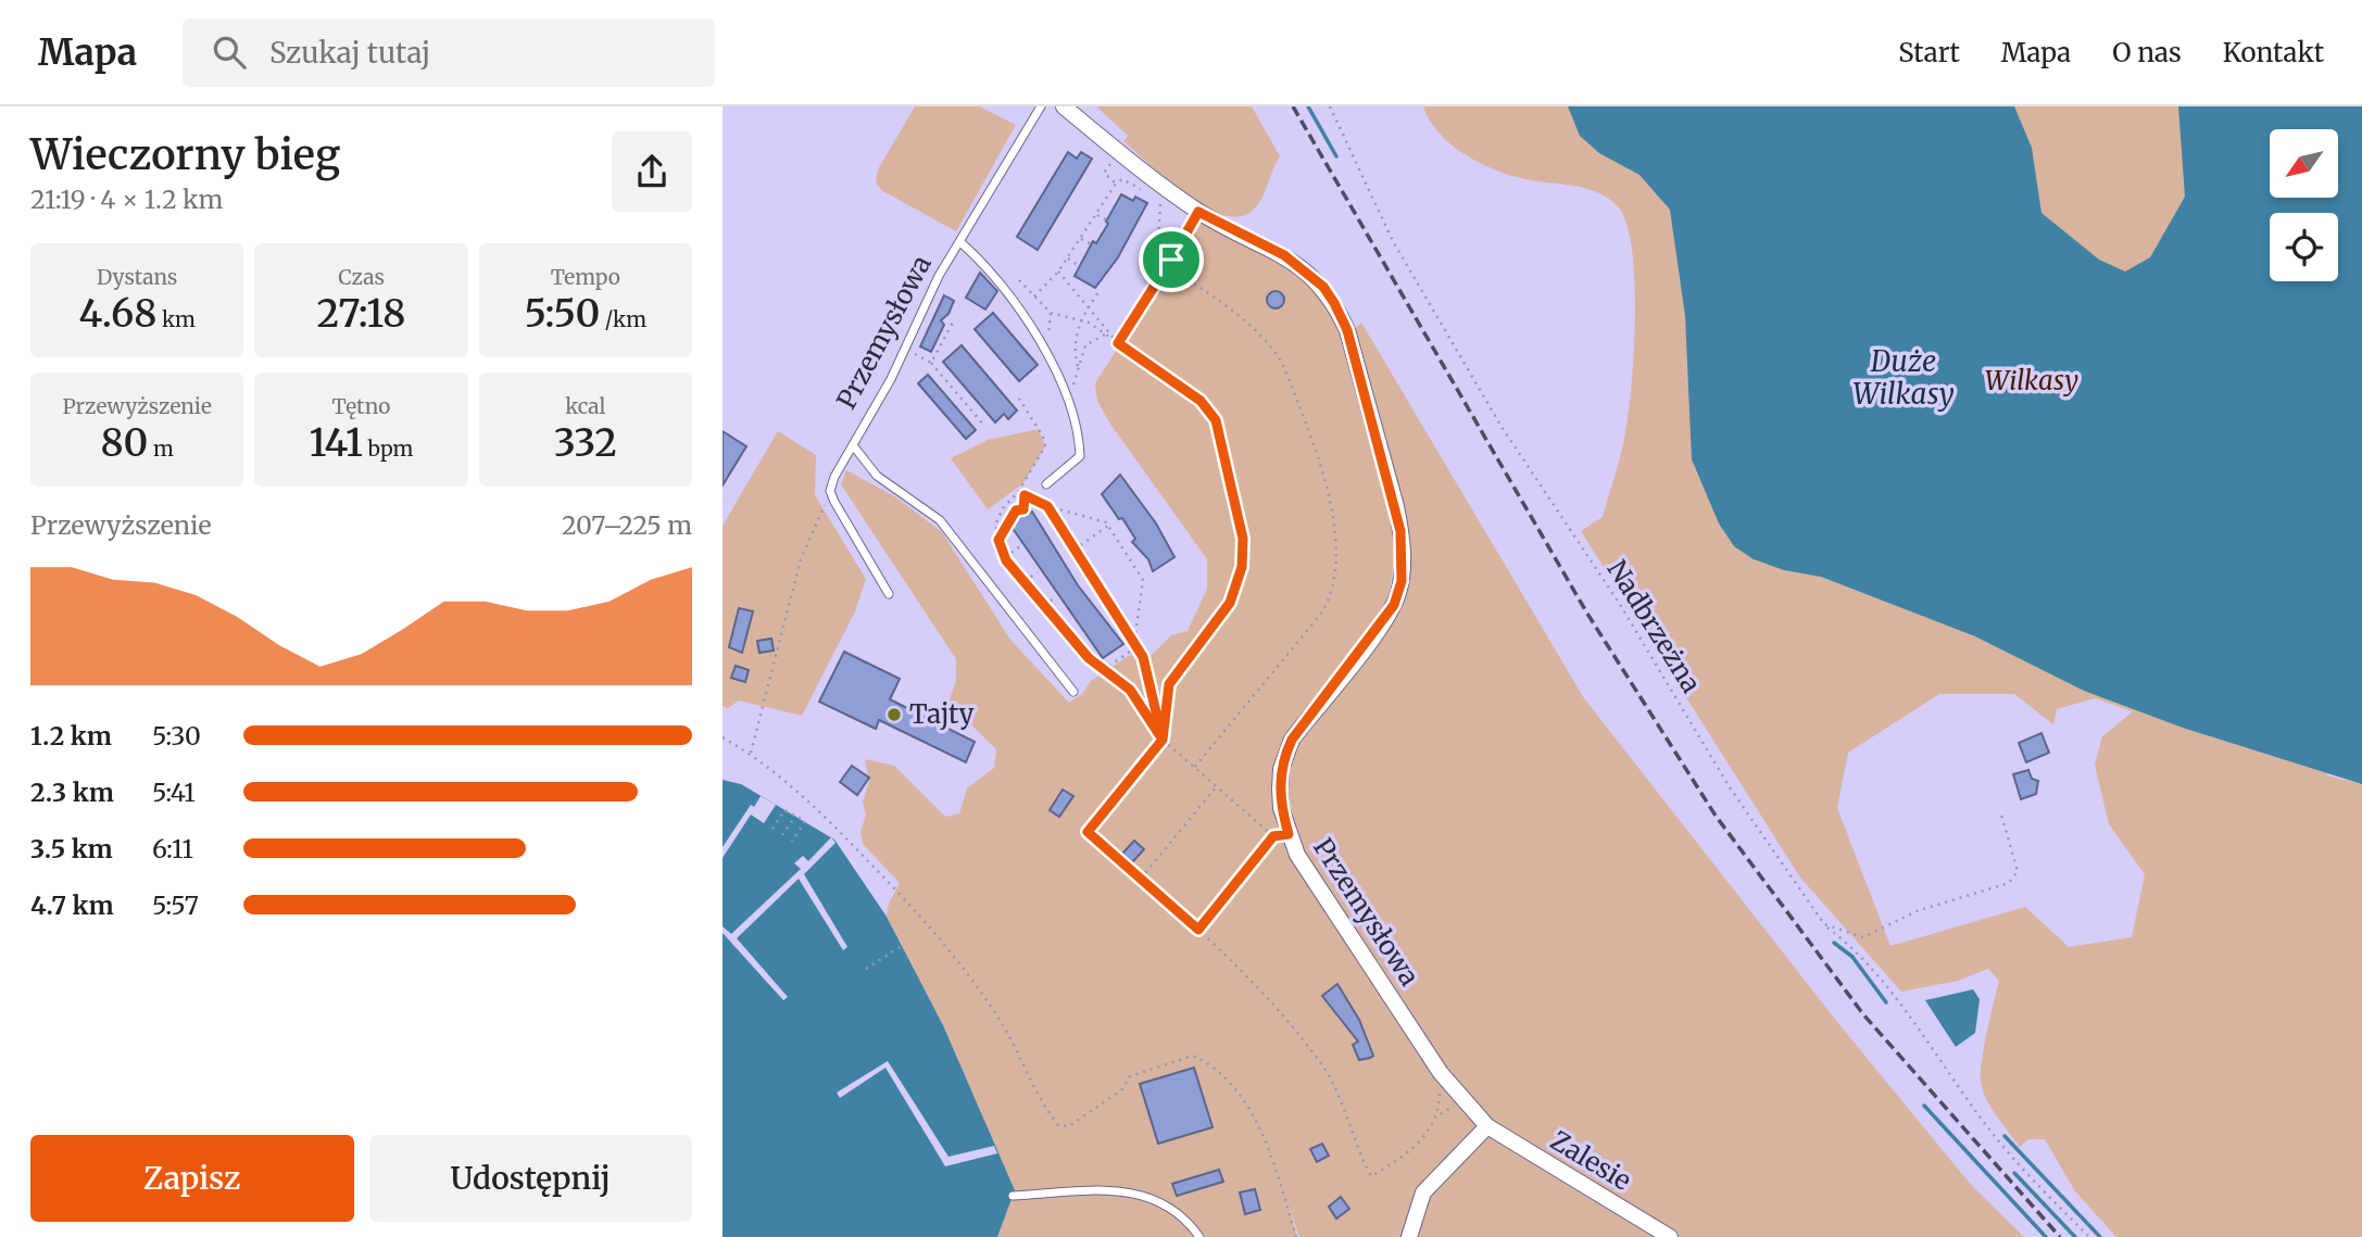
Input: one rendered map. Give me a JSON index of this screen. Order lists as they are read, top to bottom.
{
  "streets": {
    "street": ["Przemysłowa", "Zalesie"],
    "path": ["Nadbrzeżna"]
  },
  "crossings": [
    ["Przemysłowa", "Zalesie"]
  ],
  "water": ["Duże Wilkasy"],
  "parks": ["Wilkasy"],
  "places": ["Tajty"],
  "north": "bottom left",
  "page": {
    "header": "Mapa",
    "search": "Szukaj tutaj",
    "nav": [
      "Start",
      "Mapa",
      "O nas",
      "Kontakt"
    ],
    "heading": ["Wieczorny bieg", "21:19 · 4 × 1.2 km"],
    "stats": [
      ["Dystans", "4.68 km"],
      ["Czas", "27:18"],
      ["Tempo", "5:50 /km"],
      ["Przewyższenie", "80 m"],
      ["Tętno", "141 bpm"],
      ["kcal", "332"]
    ],
    "chart": ["Przewyższenie", "207–225 m"],
    "list": [
      {
        "name": "1.2 km",
        "note": "5:30"
      },
      {
        "name": "2.3 km",
        "note": "5:41"
      },
      {
        "name": "3.5 km",
        "note": "6:11"
      },
      {
        "name": "4.7 km",
        "note": "5:57"
      }
    ],
    "buttons": ["Zapisz", "Udostępnij"]
  }
}
